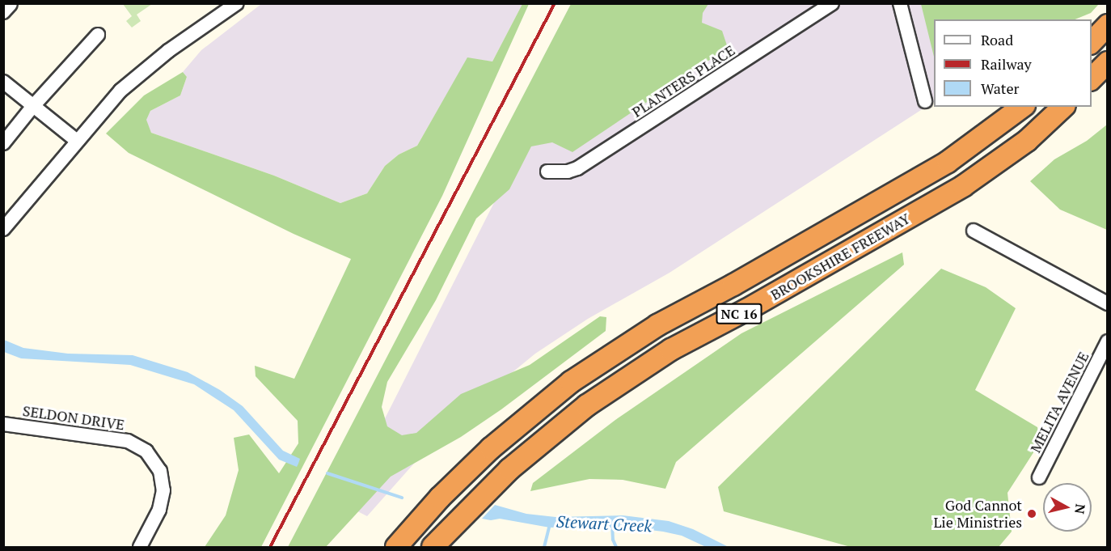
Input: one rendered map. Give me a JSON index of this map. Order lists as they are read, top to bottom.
{
  "streets": {
    "highway": ["BROOKSHIRE FREEWAY", "NC 16"],
    "street": ["PLANTERS PLACE", "MELITA AVENUE", "SELDON DRIVE"]
  },
  "water": ["Stewart Creek"],
  "places": ["God Cannot Lie Ministries"],
  "legend": ["Road", "Railway", "Water"],
  "north": "right"
}
